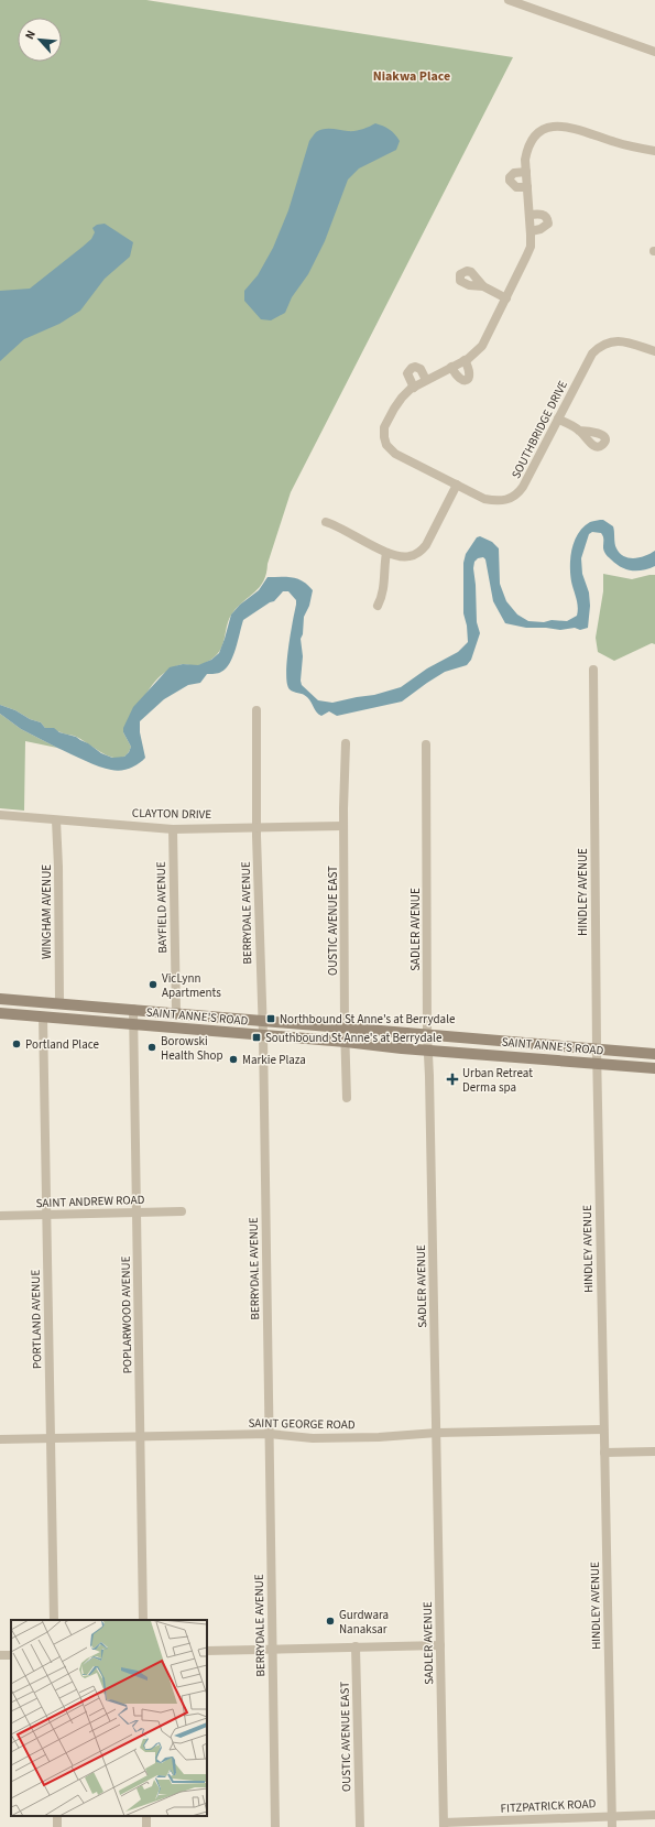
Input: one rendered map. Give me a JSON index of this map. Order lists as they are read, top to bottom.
{
  "streets": {
    "main road": ["SAINT ANNE'S ROAD"],
    "street": [
      "SOUTHBRIDGE DRIVE",
      "CLAYTON DRIVE",
      "HINDLEY AVENUE",
      "BAYFIELD AVENUE",
      "WINGHAM AVENUE",
      "BERRYDALE AVENUE",
      "OUSTIC AVENUE EAST",
      "SADLER AVENUE",
      "SAINT ANDREW ROAD",
      "POPLARWOOD AVENUE",
      "PORTLAND AVENUE",
      "SAINT GEORGE ROAD",
      "FITZPATRICK ROAD"
    ]
  },
  "crossings": [
    ["CLAYTON DRIVE", "BAYFIELD AVENUE"],
    ["CLAYTON DRIVE", "WINGHAM AVENUE"],
    ["CLAYTON DRIVE", "BERRYDALE AVENUE"],
    ["CLAYTON DRIVE", "OUSTIC AVENUE EAST"],
    ["HINDLEY AVENUE", "SAINT ANNE'S ROAD"],
    ["HINDLEY AVENUE", "SAINT GEORGE ROAD"],
    ["HINDLEY AVENUE", "FITZPATRICK ROAD"],
    ["BAYFIELD AVENUE", "SAINT ANNE'S ROAD"],
    ["WINGHAM AVENUE", "SAINT ANNE'S ROAD"],
    ["BERRYDALE AVENUE", "SAINT ANNE'S ROAD"],
    ["BERRYDALE AVENUE", "SAINT GEORGE ROAD"],
    ["OUSTIC AVENUE EAST", "SAINT ANNE'S ROAD"],
    ["SADLER AVENUE", "SAINT ANNE'S ROAD"],
    ["SADLER AVENUE", "SAINT GEORGE ROAD"],
    ["SADLER AVENUE", "FITZPATRICK ROAD"],
    ["SAINT ANNE'S ROAD", "POPLARWOOD AVENUE"],
    ["SAINT ANNE'S ROAD", "PORTLAND AVENUE"],
    ["SAINT ANDREW ROAD", "POPLARWOOD AVENUE"],
    ["SAINT ANDREW ROAD", "PORTLAND AVENUE"],
    ["POPLARWOOD AVENUE", "SAINT GEORGE ROAD"],
    ["PORTLAND AVENUE", "SAINT GEORGE ROAD"]
  ],
  "districts": ["Niakwa Place"],
  "places": {
    "other": [
      "VicLynn Apartments",
      "Portland Place",
      "Borowski Health Shop",
      "Markie Plaza",
      "Gurdwara Nanaksar"
    ],
    "transit": ["Northbound St Anne's at Berrydale", "Southbound St Anne's at Berrydale"],
    "health": ["Urban Retreat Derma spa"]
  },
  "north": "top left"
}
